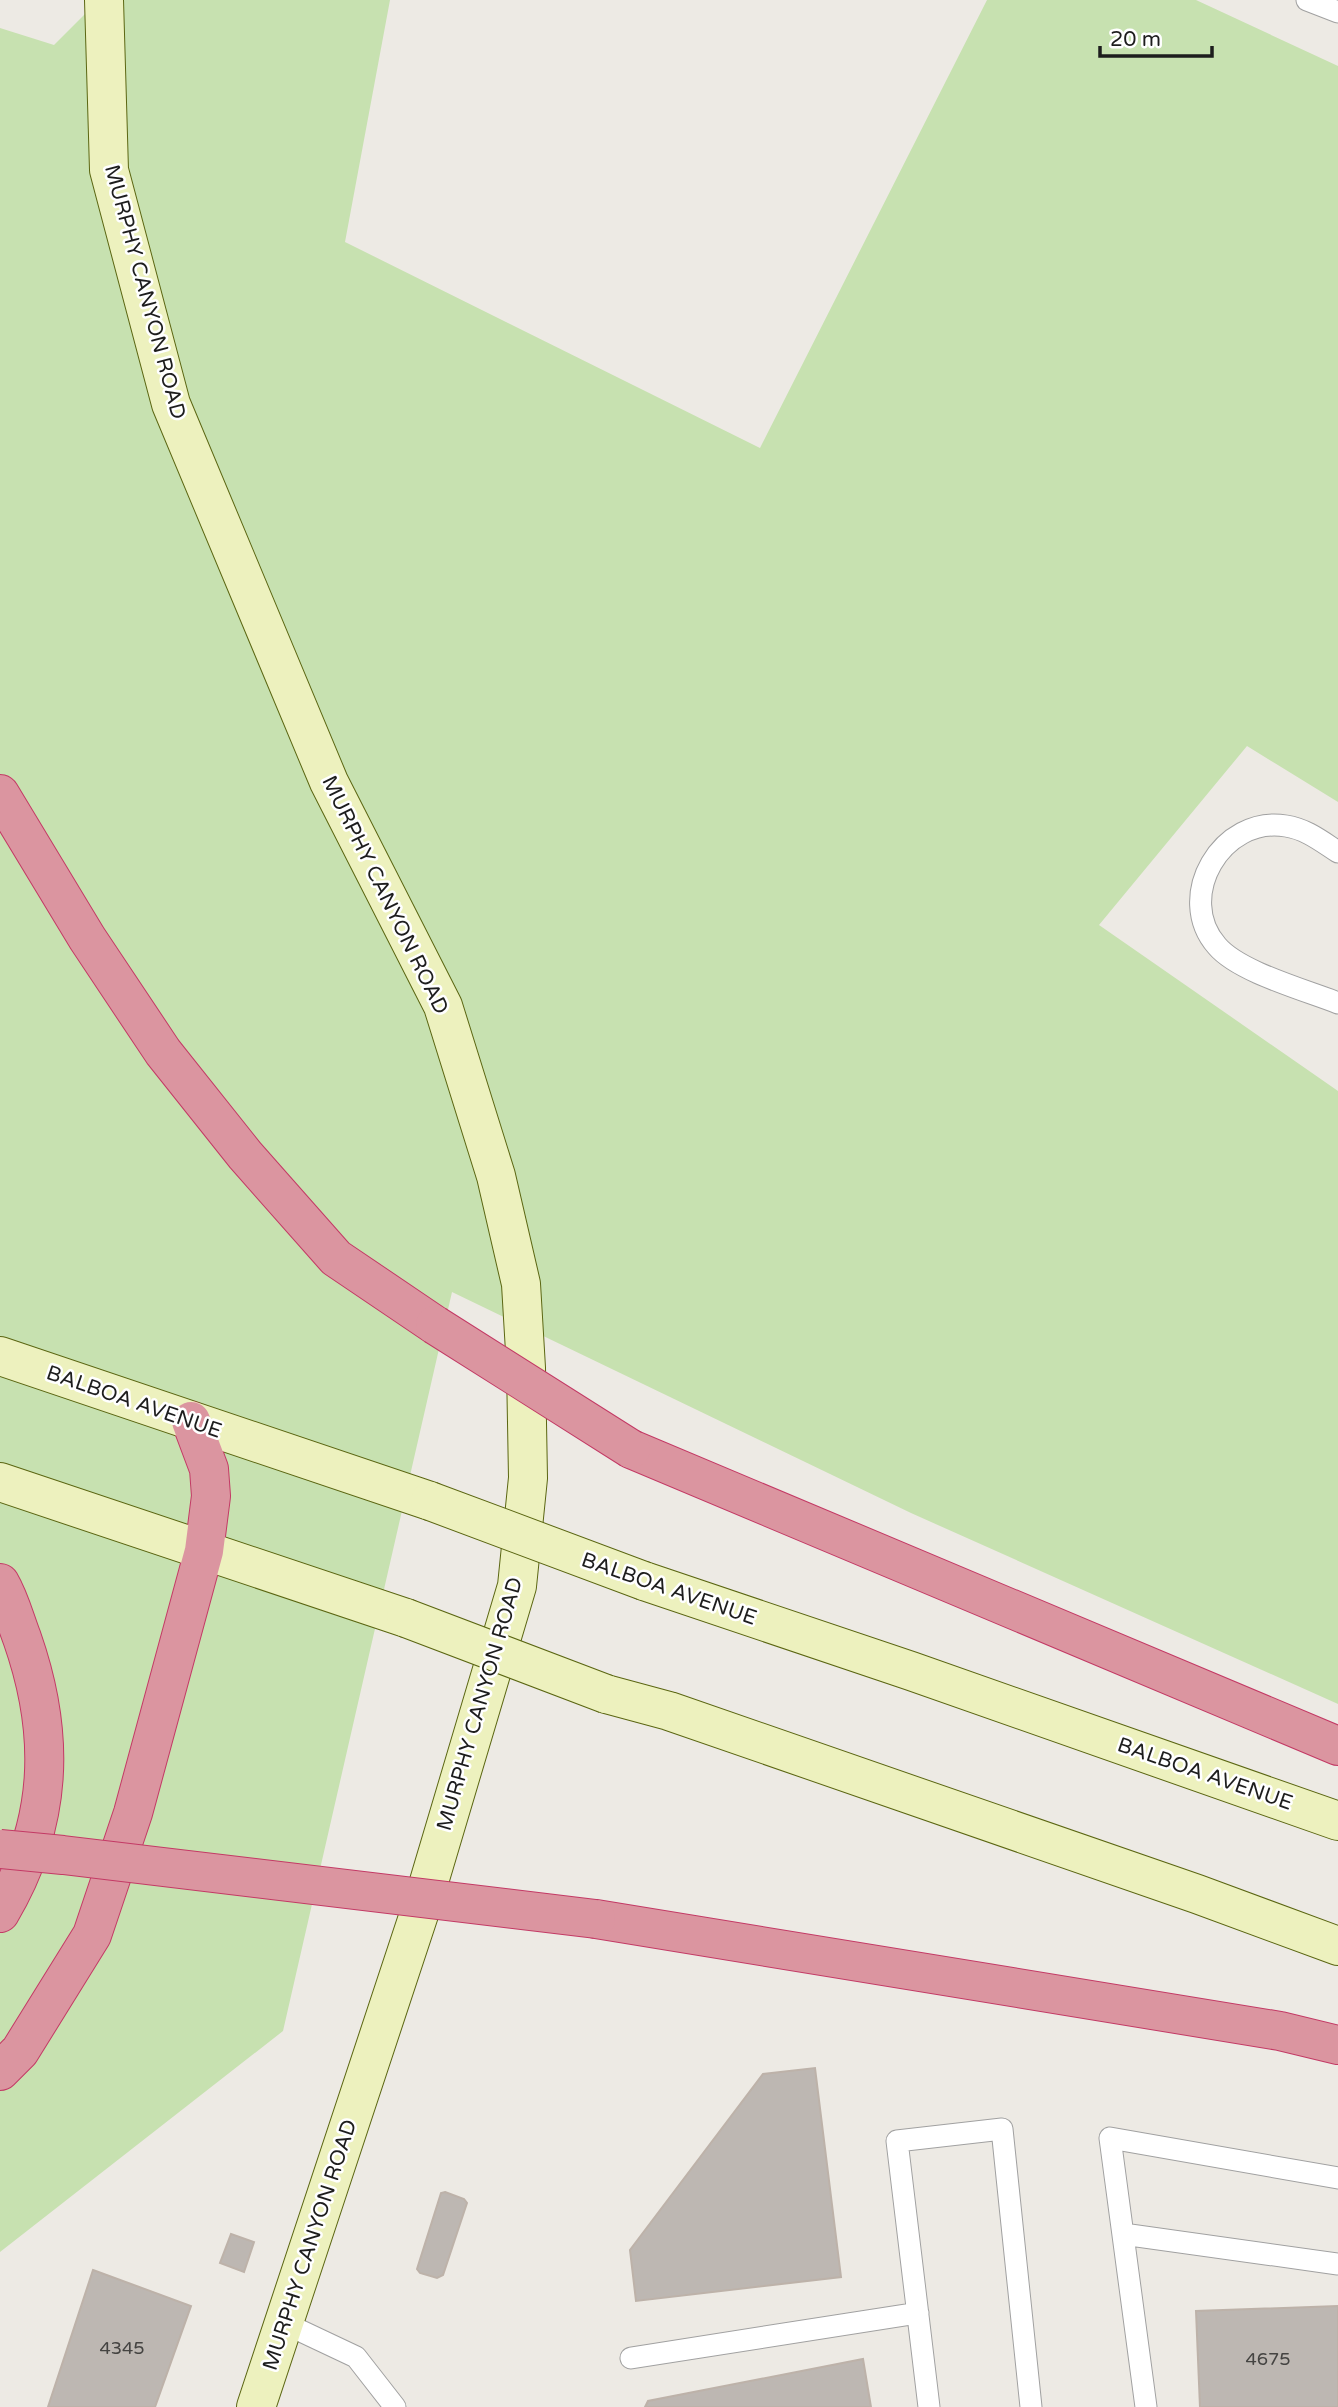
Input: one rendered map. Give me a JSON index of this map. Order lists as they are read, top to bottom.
{
  "streets": {
    "main road": ["MURPHY CANYON ROAD", "BALBOA AVENUE"]
  },
  "house_numbers": ["4345", "4675"],
  "scale_bar": "20 m"
}
